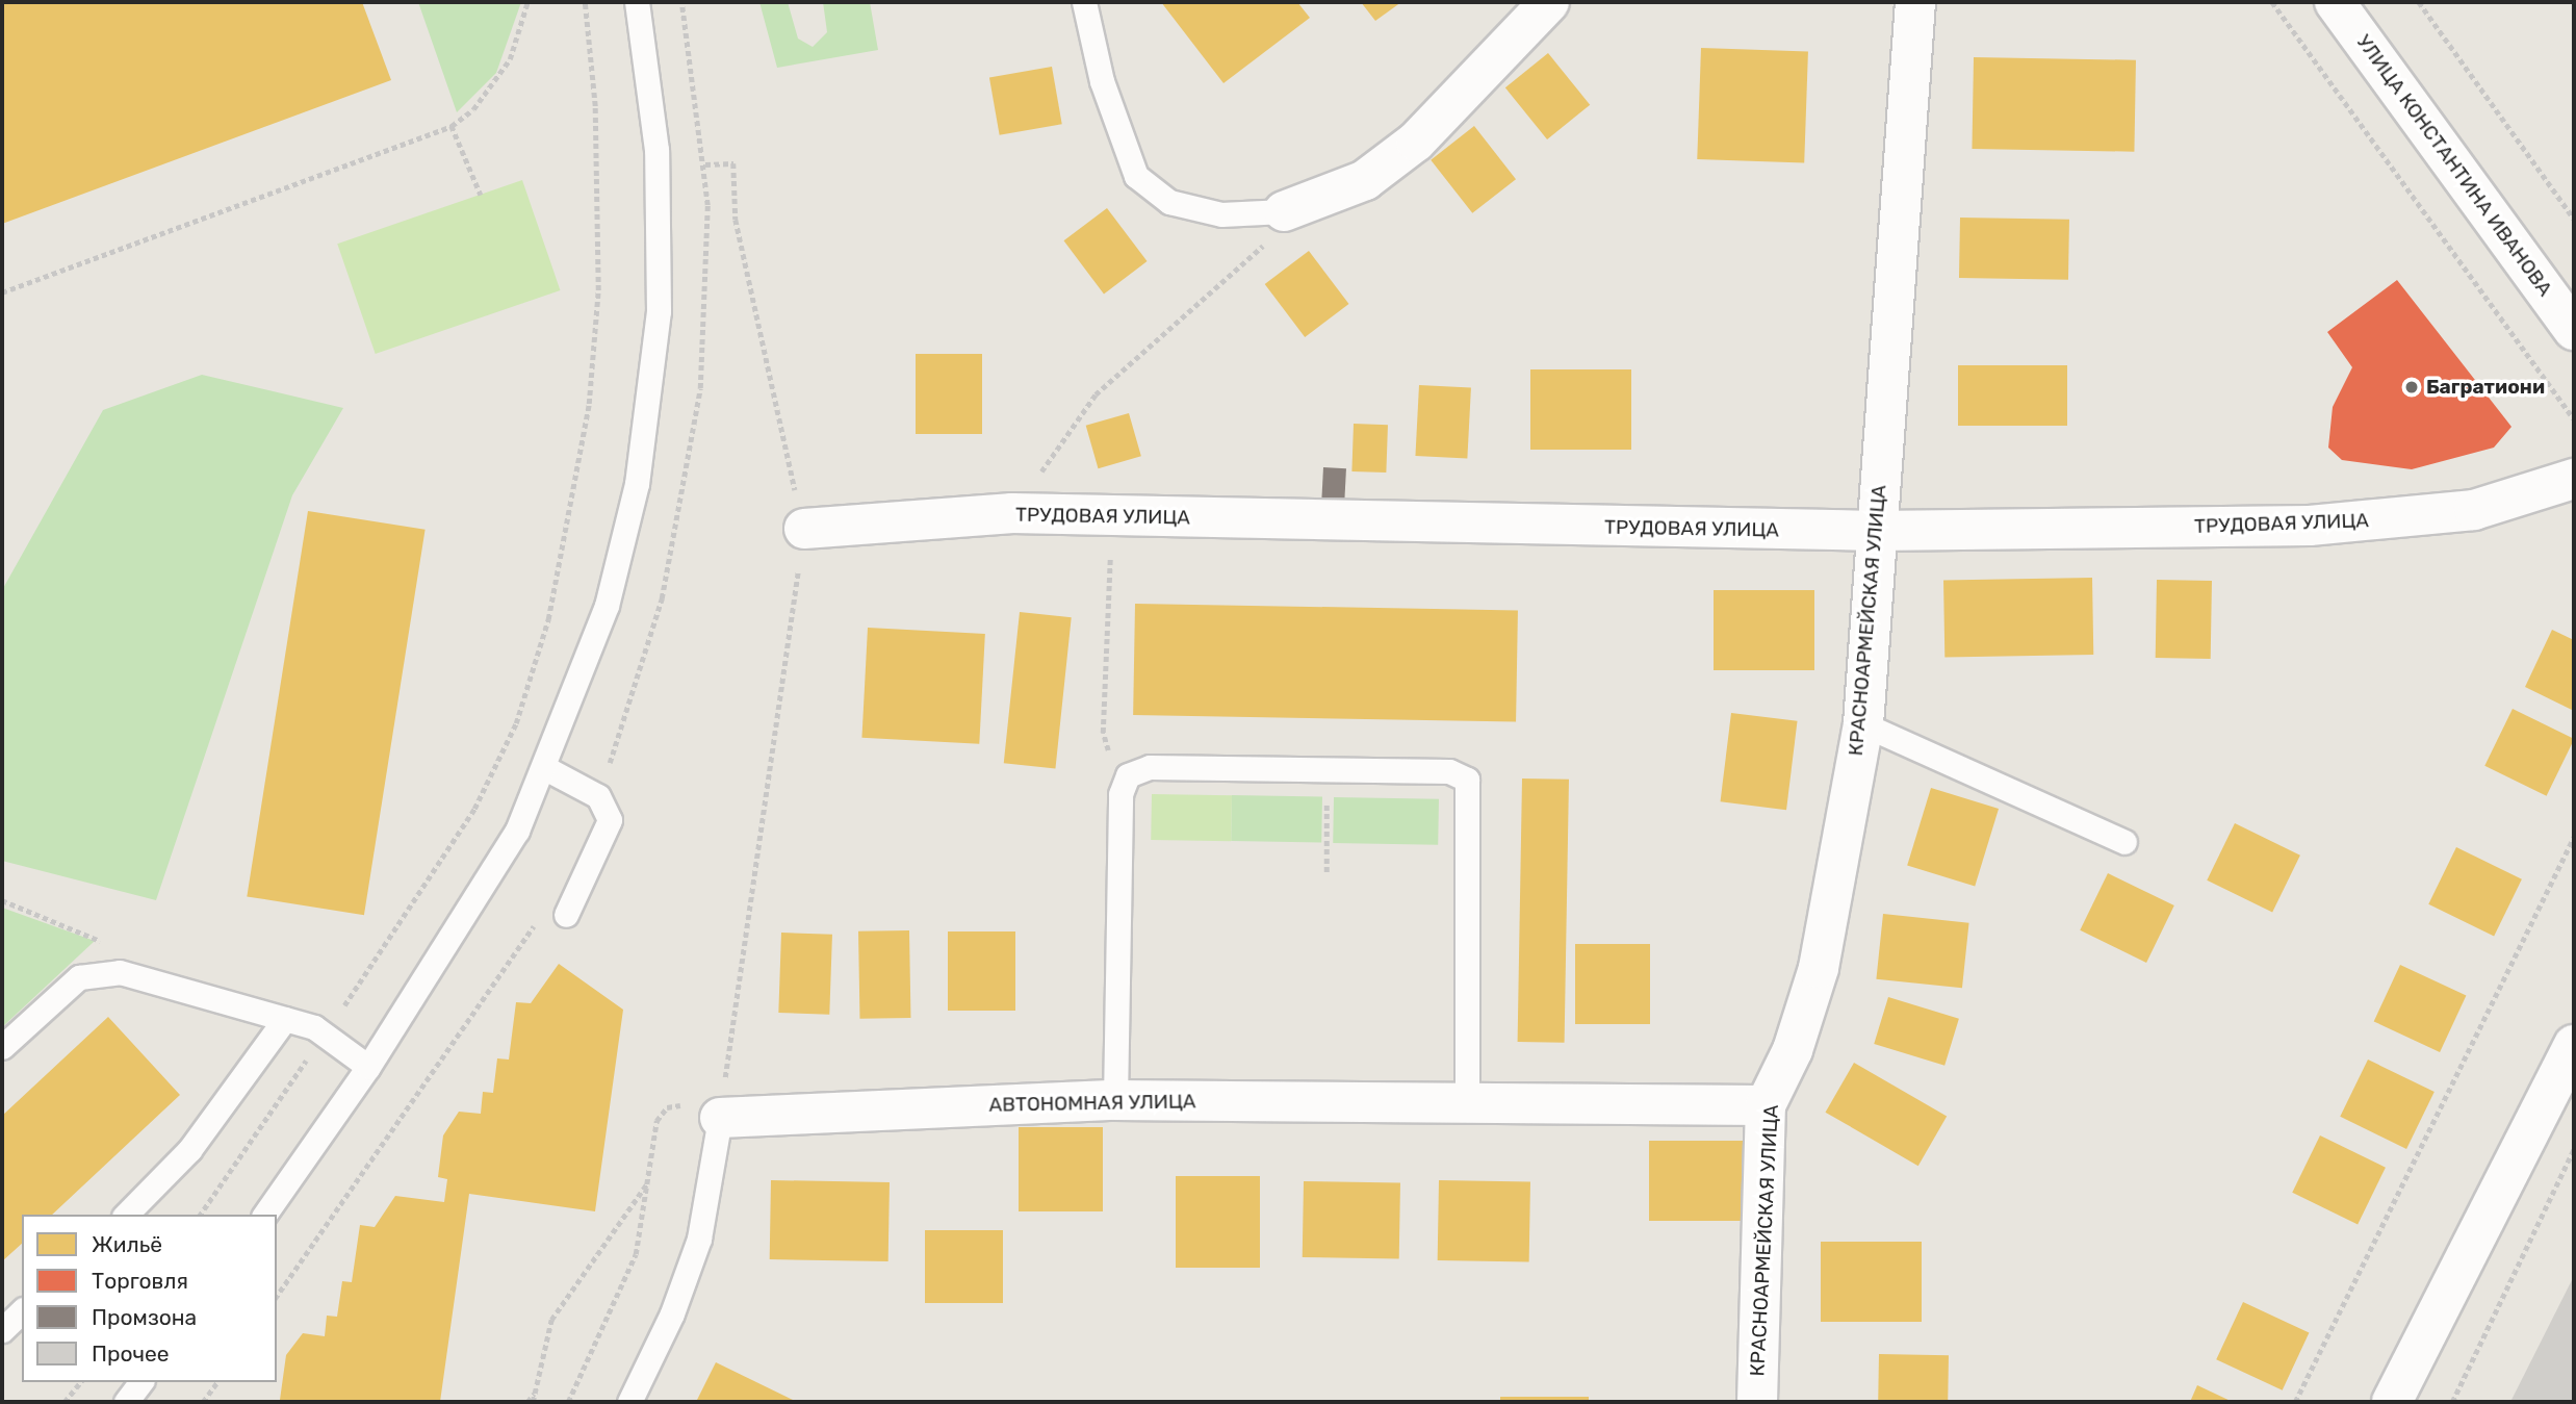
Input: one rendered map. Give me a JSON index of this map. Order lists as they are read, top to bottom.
{
  "streets": {
    "street": [
      "УЛИЦА КОНСТАНТИНА ИВАНОВА",
      "ТРУДОВАЯ УЛИЦА",
      "КРАСНОАРМЕЙСКАЯ УЛИЦА",
      "АВТОНОМНАЯ УЛИЦА"
    ]
  },
  "crossings": [
    ["ТРУДОВАЯ УЛИЦА", "КРАСНОАРМЕЙСКАЯ УЛИЦА"],
    ["КРАСНОАРМЕЙСКАЯ УЛИЦА", "АВТОНОМНАЯ УЛИЦА"]
  ],
  "places": ["Багратиони"],
  "legend": [
    "Жильё",
    "Торговля",
    "Промзона",
    "Прочее"
  ]
}
